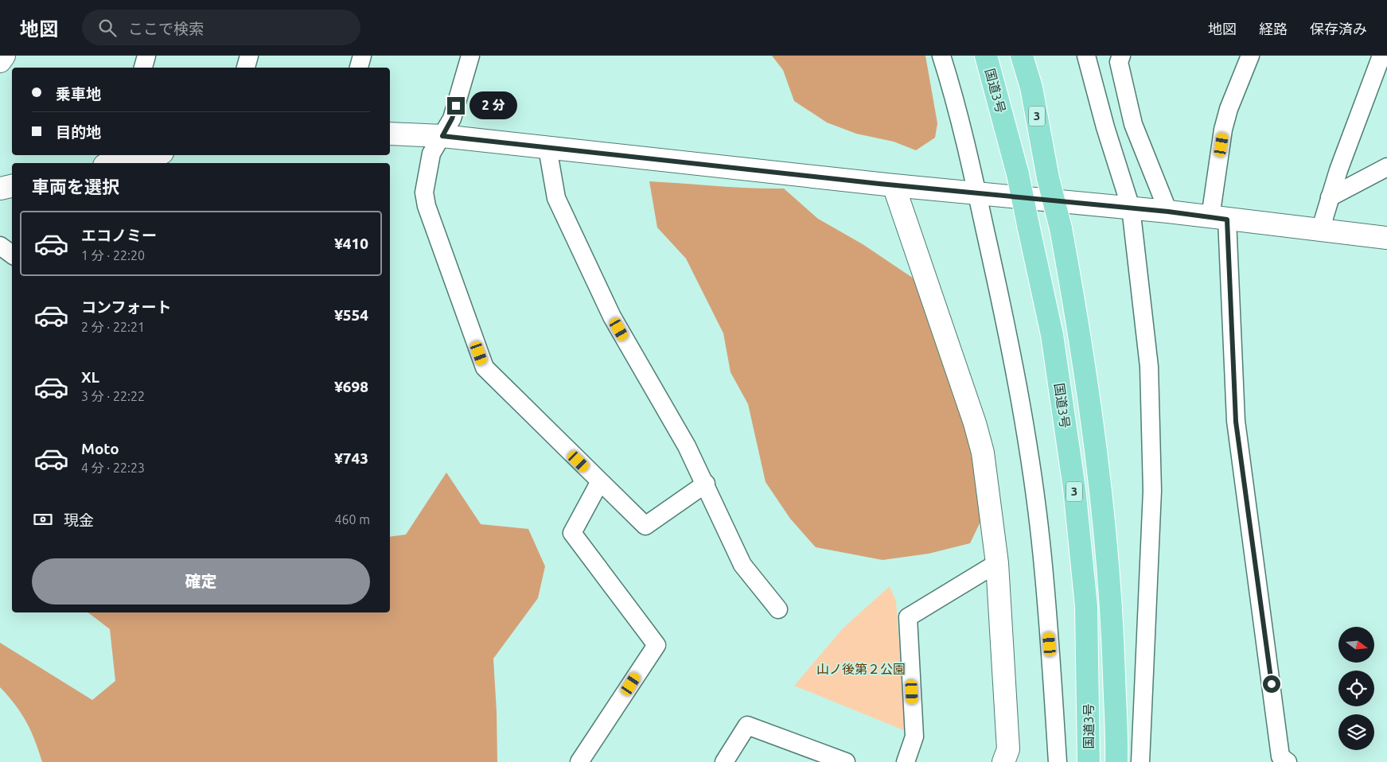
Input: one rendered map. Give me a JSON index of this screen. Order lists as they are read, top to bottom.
{
  "streets": {
    "highway": ["国道3号", "3"]
  },
  "parks": ["山ノ後第２公園"],
  "north": "right",
  "page": {
    "header": "地図",
    "search": "ここで検索",
    "nav": ["地図", "経路", "保存済み"],
    "banner": ["乗車地", "目的地"],
    "bubble": "2 分",
    "heading": "車両を選択",
    "list": [
      {
        "name": "エコノミー",
        "note": "1 分 · 22:20",
        "value": "¥410"
      },
      {
        "name": "コンフォート",
        "note": "2 分 · 22:21",
        "value": "¥554"
      },
      {
        "name": "XL",
        "note": "3 分 · 22:22",
        "value": "¥698"
      },
      {
        "name": "Moto",
        "note": "4 分 · 22:23",
        "value": "¥743"
      }
    ],
    "pay": ["現金", "460 m"],
    "buttons": "確定"
  }
}
